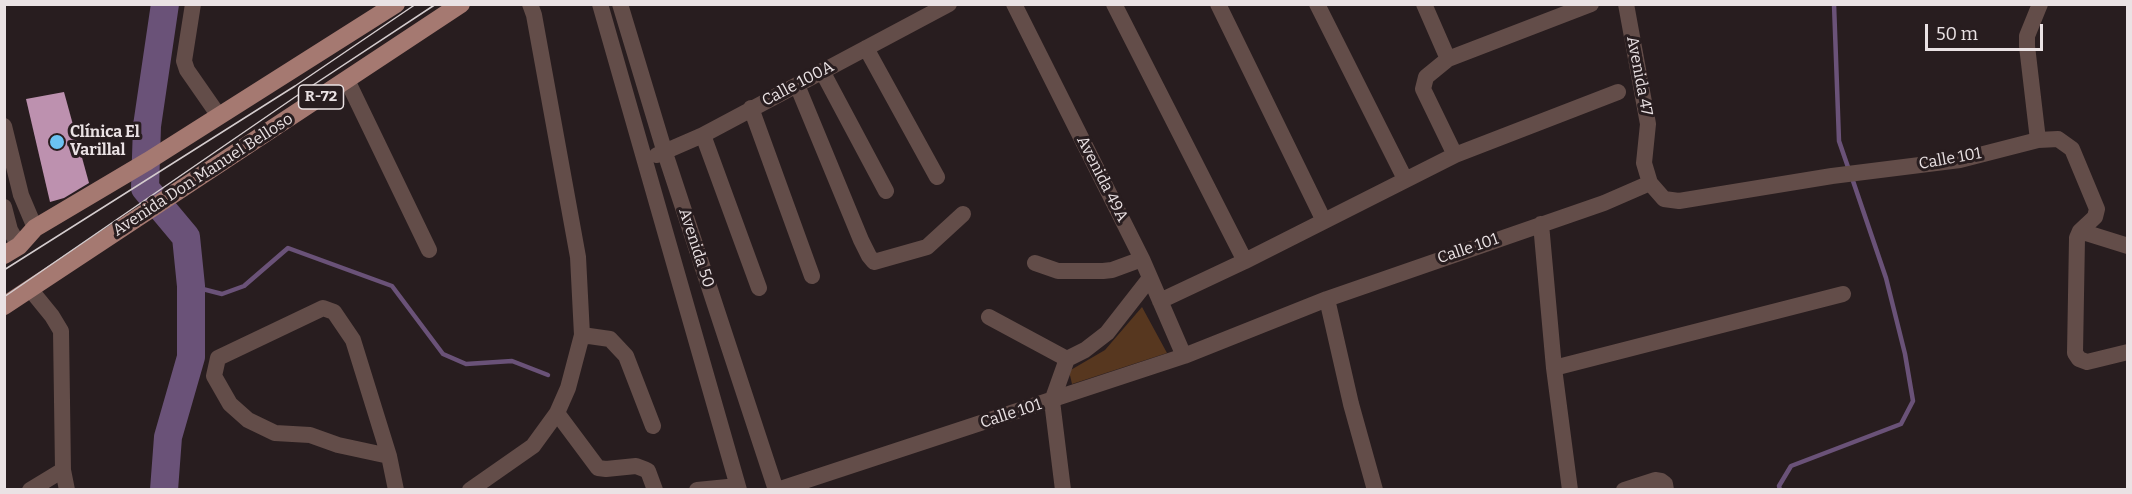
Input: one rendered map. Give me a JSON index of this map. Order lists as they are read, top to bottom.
{
  "streets": {
    "main road": ["R-72", "Avenida Don Manuel Belloso"],
    "street": [
      "Avenida 47",
      "Calle 100A",
      "Calle 101",
      "Avenida 49A",
      "Avenida 50"
    ]
  },
  "crossings": [
    ["Avenida 47", "Calle 101"],
    ["Calle 100A", "Avenida 50"],
    ["Calle 101", "Avenida 49A"],
    ["Calle 101", "Avenida 50"]
  ],
  "places": ["Clínica El Varillal"],
  "scale_bar": "50 m"
}
